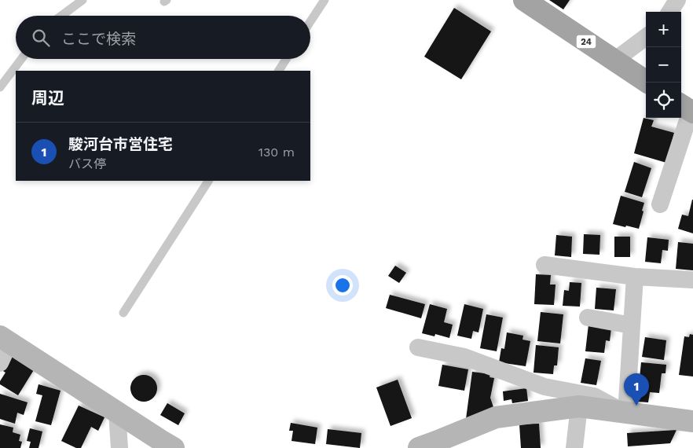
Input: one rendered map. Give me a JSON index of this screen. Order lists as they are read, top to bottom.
{
  "streets": {
    "main road": ["24"]
  },
  "page": {
    "map_buttons": ["+", "−"],
    "search": "ここで検索",
    "heading": "周辺",
    "list": [
      {
        "mark": "1",
        "name": "駿河台市営住宅",
        "note": "バス停",
        "value": "130 m"
      }
    ],
    "pins": "1"
  }
}
